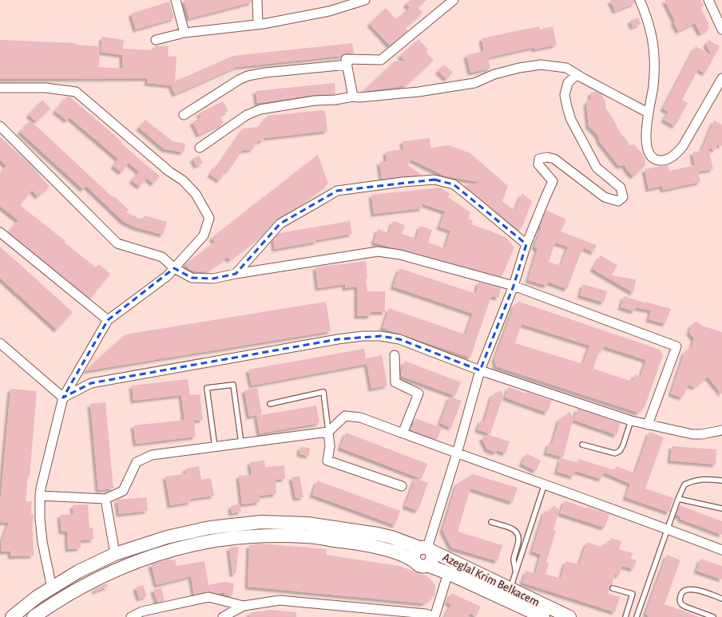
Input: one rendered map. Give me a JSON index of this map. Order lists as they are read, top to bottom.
{
  "streets": {
    "main road": ["Azeglal Krim Belkacem"]
  }
}
